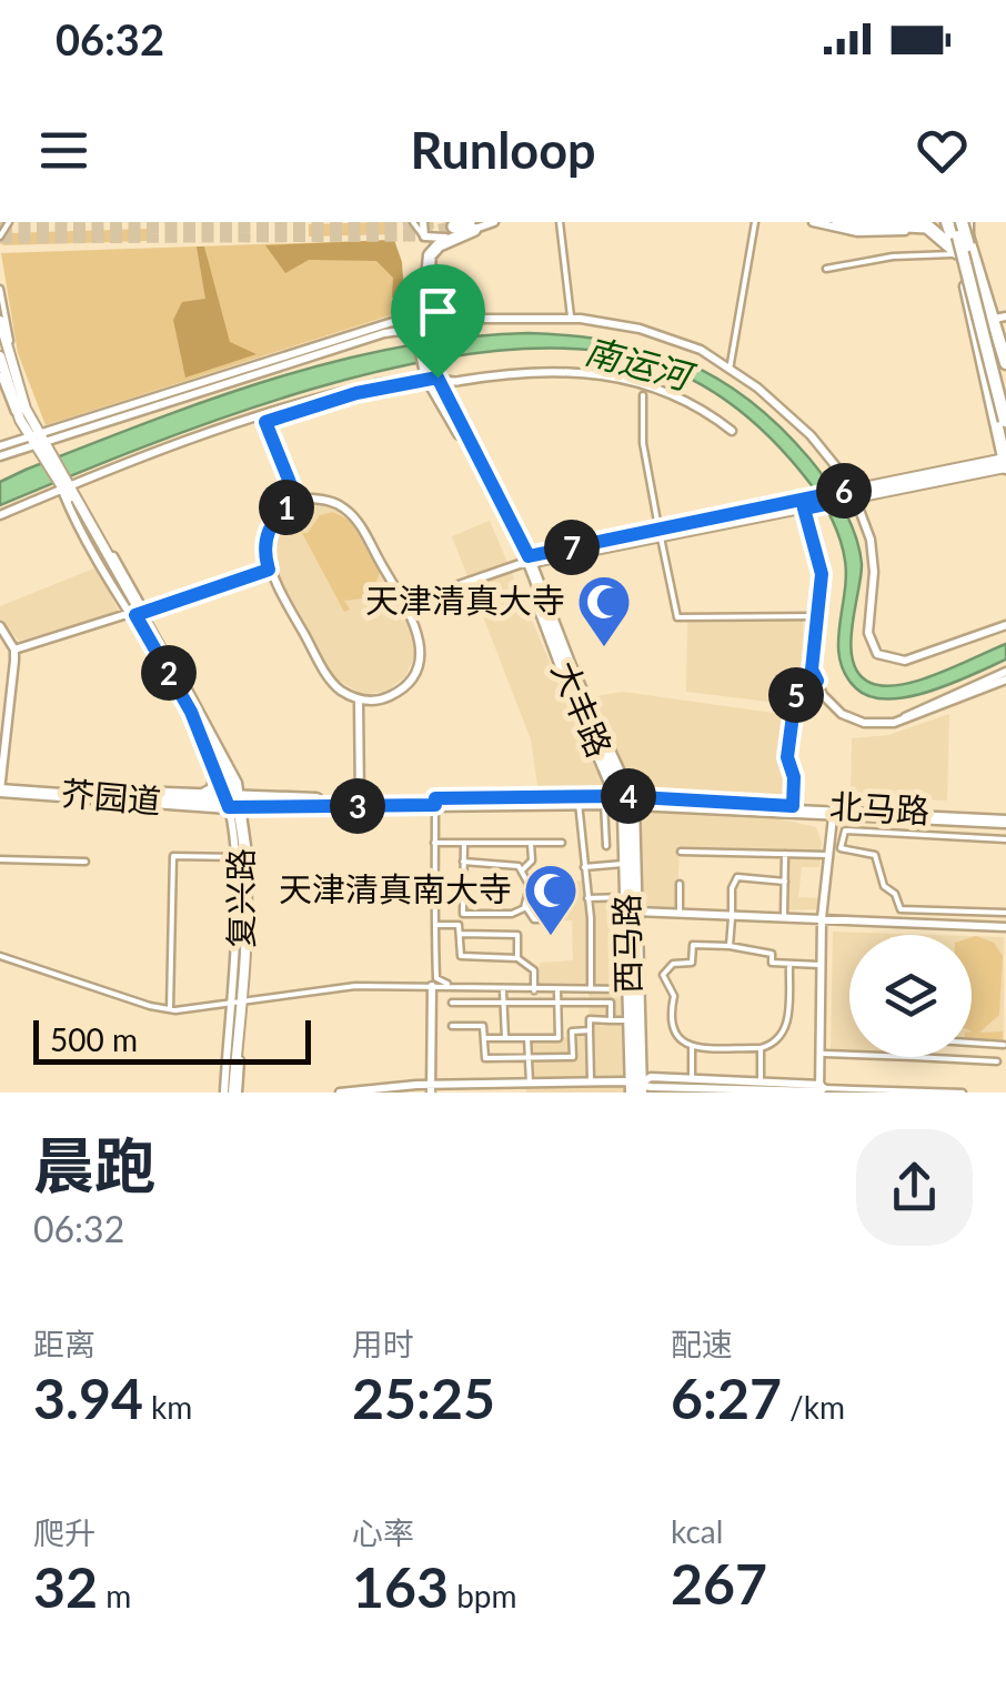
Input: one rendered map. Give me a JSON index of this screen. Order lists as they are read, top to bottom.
{
  "streets": {
    "main road": [
      "大丰路",
      "芥园道",
      "北马路",
      "复兴路",
      "西马路"
    ]
  },
  "crossings": [
    ["大丰路", "芥园道"],
    ["大丰路", "北马路"],
    ["大丰路", "西马路"],
    ["芥园道", "北马路"],
    ["芥园道", "复兴路"],
    ["芥园道", "西马路"],
    ["北马路", "西马路"]
  ],
  "water": ["南运河"],
  "places": {
    "mosque": ["天津清真大寺", "天津清真南大寺"]
  },
  "scale_bar": "500 m",
  "page": {
    "status": "06:32",
    "header": "Runloop",
    "pins": [
      "6",
      "1",
      "7",
      "2",
      "5",
      "4",
      "3"
    ],
    "scale": "500 m",
    "heading": ["晨跑", "06:32"],
    "stats": [
      ["距离", "3.94 km"],
      ["用时", "25:25"],
      ["配速", "6:27 /km"],
      ["爬升", "32 m"],
      ["心率", "163 bpm"],
      ["kcal", "267"]
    ]
  }
}
